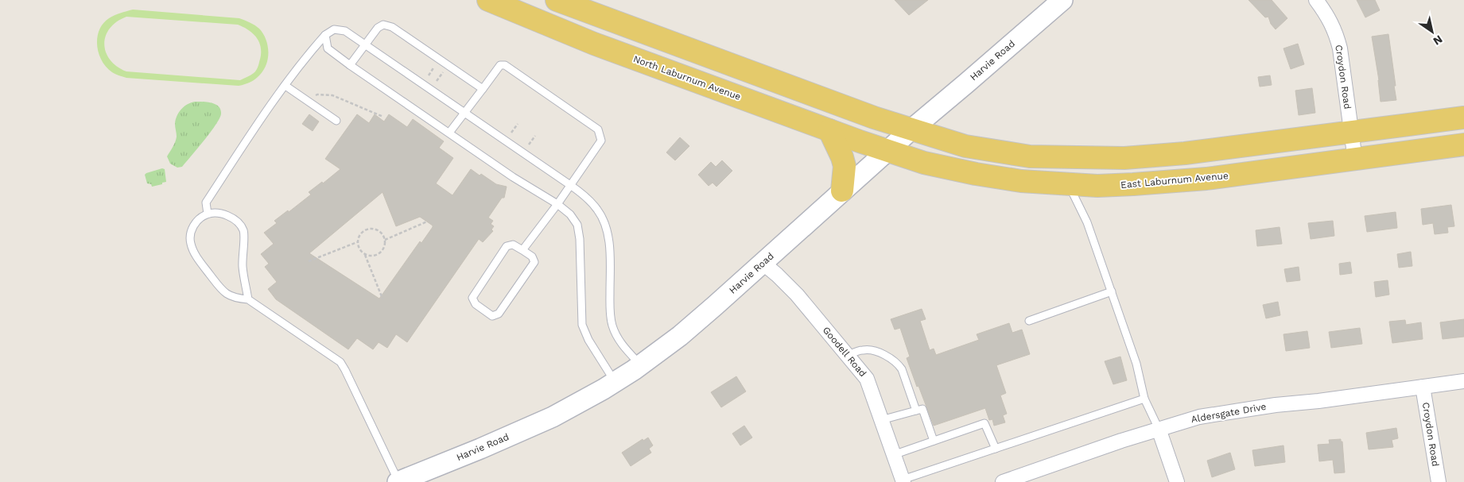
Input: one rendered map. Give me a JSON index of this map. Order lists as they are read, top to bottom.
{
  "streets": {
    "main road": ["North Laburnum Avenue", "East Laburnum Avenue"],
    "street": [
      "Harvie Road",
      "Croydon Road",
      "Goodell Road",
      "Aldersgate Drive"
    ]
  },
  "crossings": [
    ["Harvie Road", "North Laburnum Avenue"],
    ["Harvie Road", "East Laburnum Avenue"],
    ["Harvie Road", "Goodell Road"],
    ["Croydon Road", "East Laburnum Avenue"],
    ["Croydon Road", "Aldersgate Drive"],
    ["North Laburnum Avenue", "East Laburnum Avenue"]
  ],
  "north": "bottom right"
}
